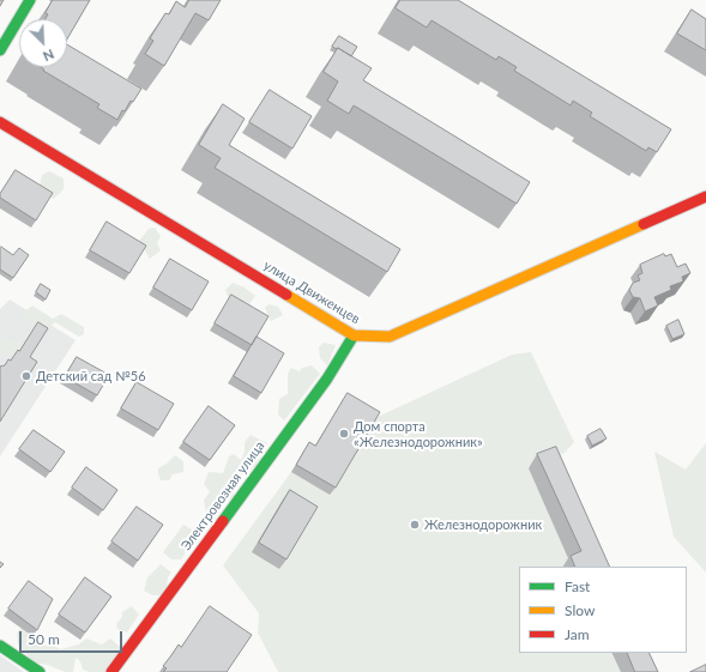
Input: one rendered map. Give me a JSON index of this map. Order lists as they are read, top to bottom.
{
  "streets": {
    "street": ["улица Движенцев", "Электровозная улица"]
  },
  "crossings": [
    ["улица Движенцев", "Электровозная улица"]
  ],
  "places": ["Детский сад №56", "Дом спорта «Железнодорожник»", "Железнодорожник"],
  "legend": ["Fast", "Slow", "Jam"],
  "scale_bar": "50 m",
  "north": "bottom right"
}
